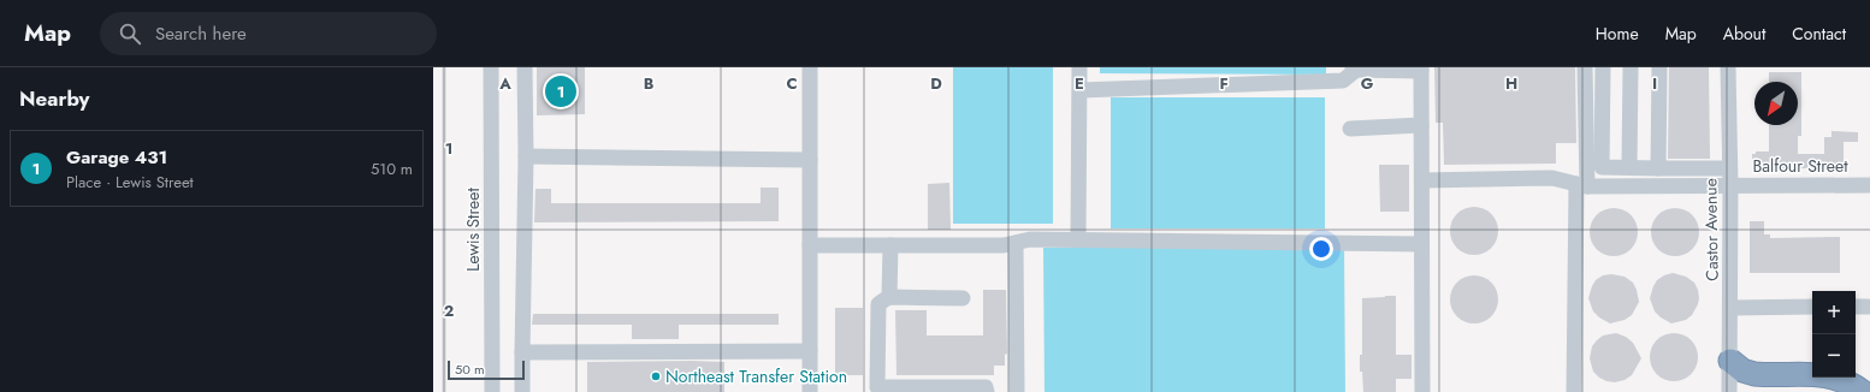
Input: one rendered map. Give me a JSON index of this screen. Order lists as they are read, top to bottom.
{
  "streets": {
    "street": ["Balfour Street", "Lewis Street", "Castor Avenue"]
  },
  "crossings": [
    ["Balfour Street", "Castor Avenue"]
  ],
  "places": ["Northeast Transfer Station"],
  "scale_bar": "50 m",
  "north": "bottom left",
  "page": {
    "header": "Map",
    "search": "Search here",
    "nav": [
      "Home",
      "Map",
      "About",
      "Contact"
    ],
    "heading": "Nearby",
    "pins": "1",
    "list": [
      {
        "mark": "1",
        "name": "Garage 431",
        "note": "Place · Lewis Street",
        "value": "510 m"
      }
    ],
    "map_buttons": ["+", "−"],
    "scale": "50 m"
  },
  "grid": {
    "columns": [
      "A",
      "B",
      "C",
      "D",
      "E",
      "F",
      "G",
      "H",
      "I"
    ],
    "rows": ["1", "2"]
  }
}
